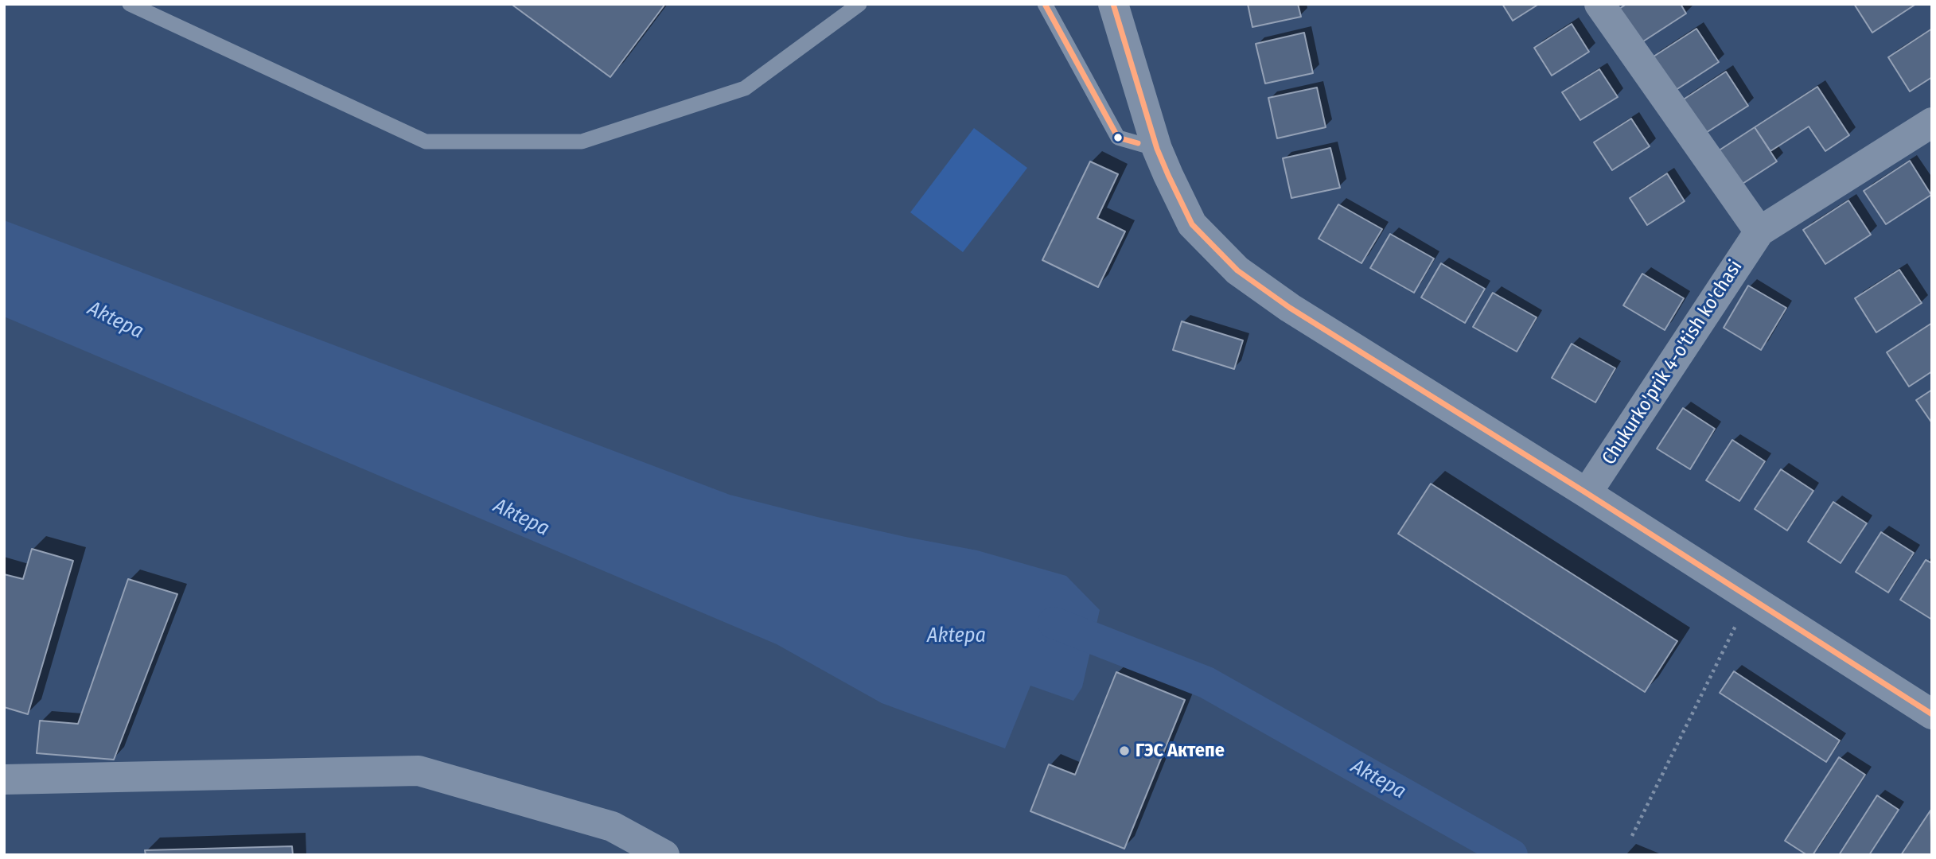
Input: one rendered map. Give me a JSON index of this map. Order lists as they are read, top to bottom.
{
  "streets": {
    "street": ["Chukurko'prik 4-o'tish ko'chasi"]
  },
  "water": ["Aktepa"],
  "places": ["ГЭС Актепe"]
}
